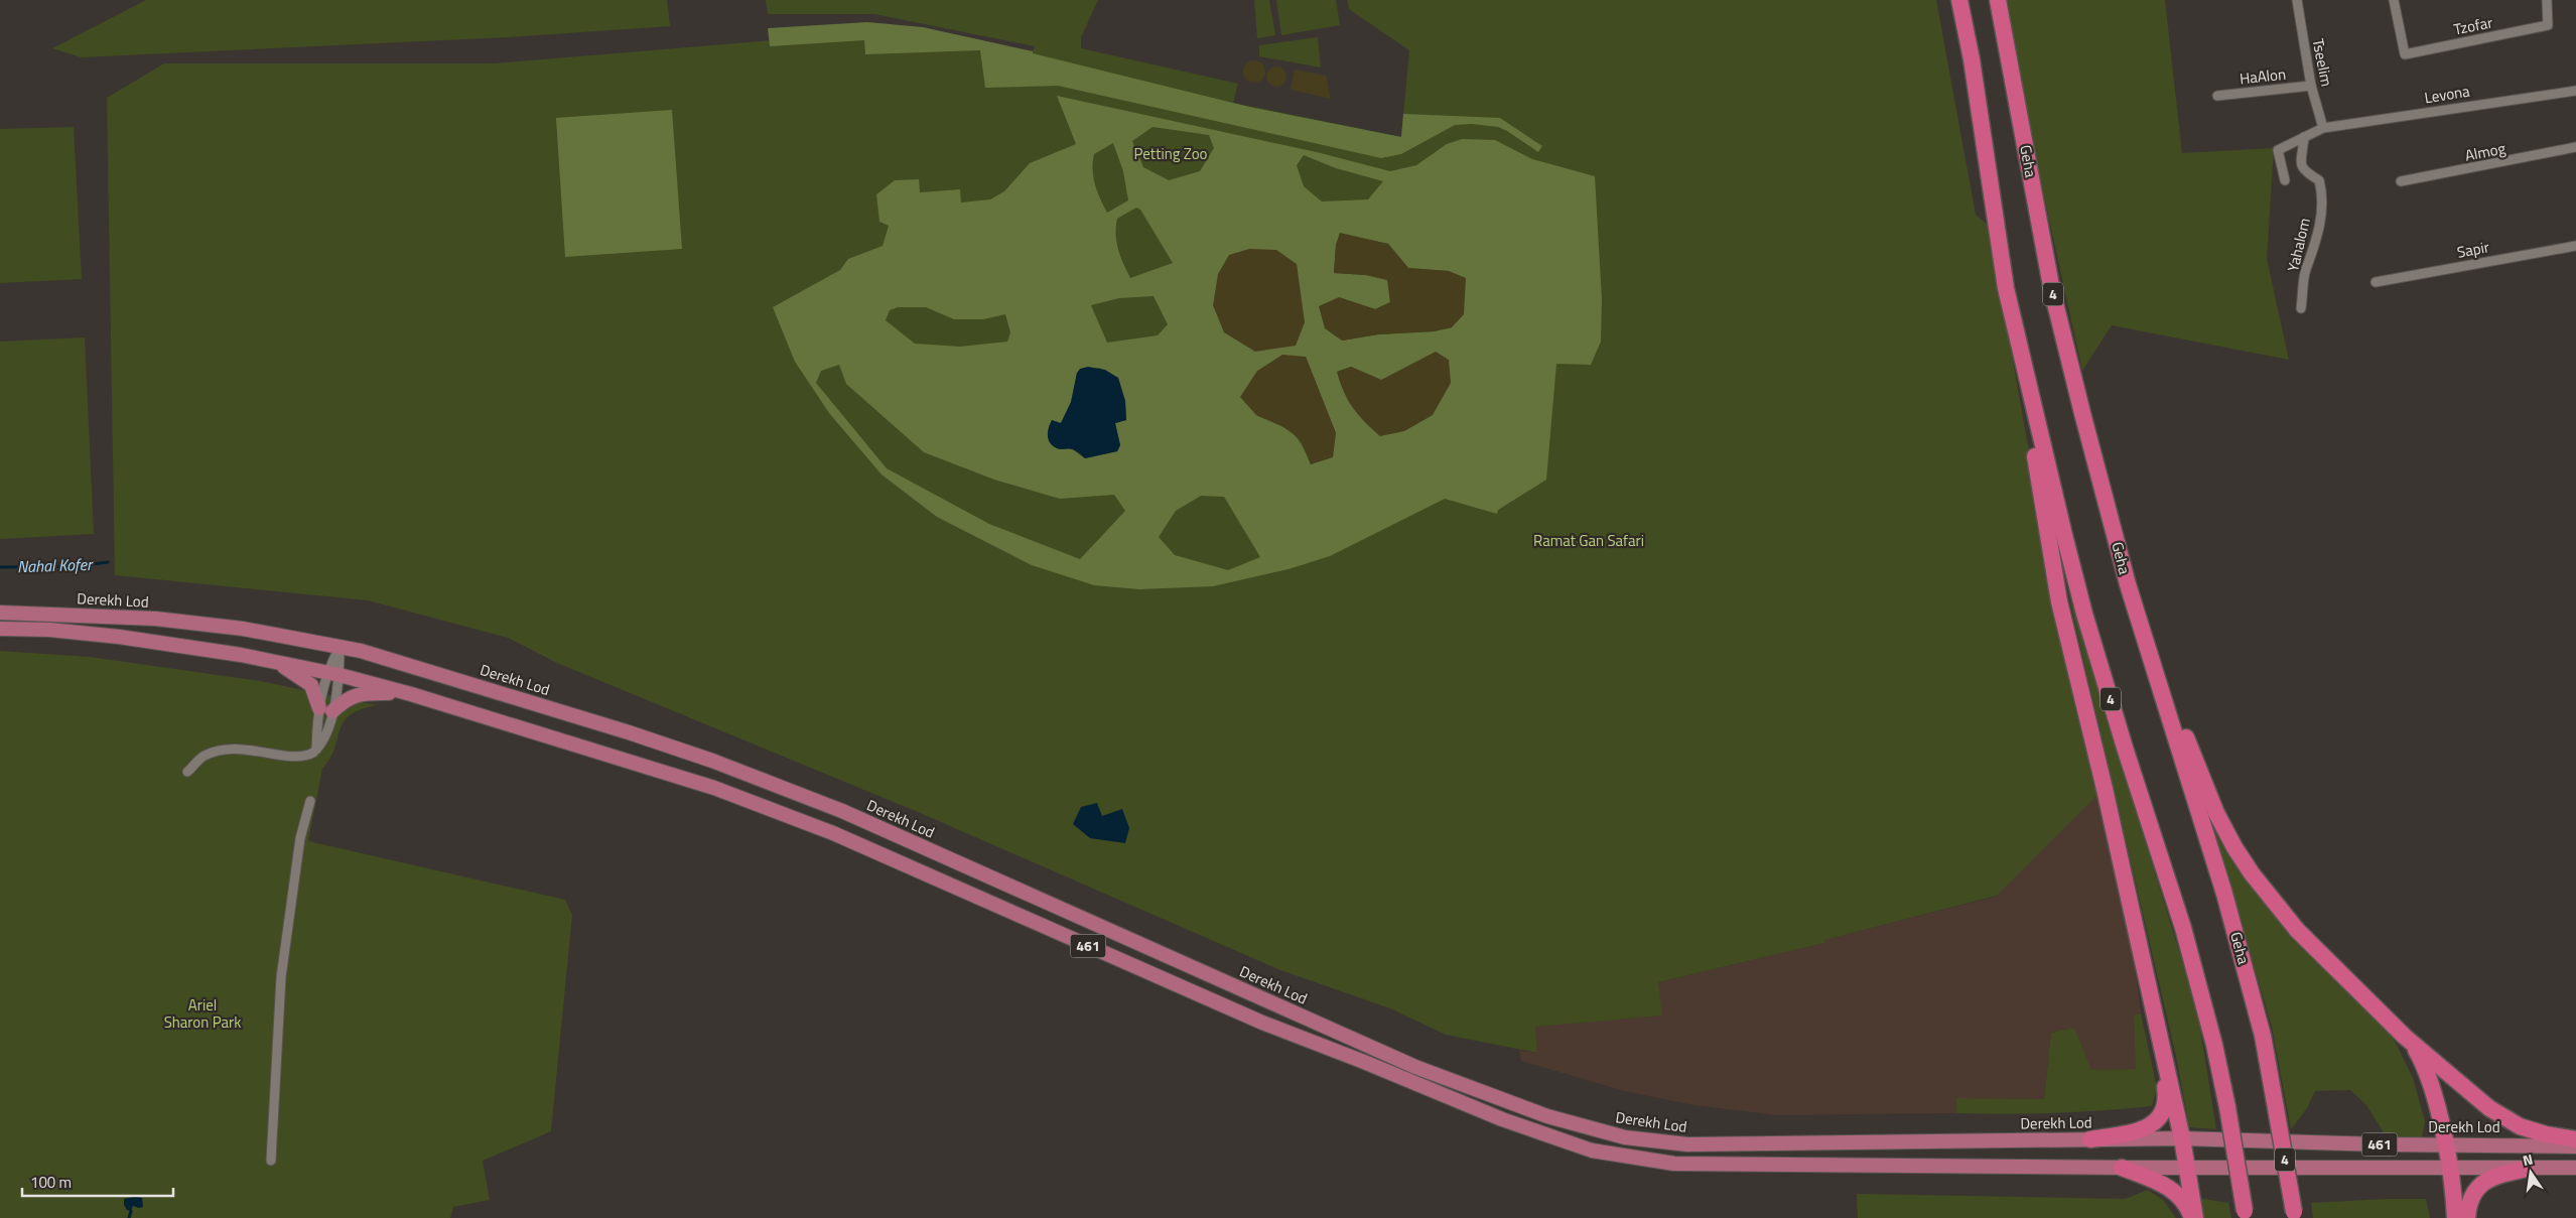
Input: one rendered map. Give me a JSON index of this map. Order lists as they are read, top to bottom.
{
  "streets": {
    "highway": ["Geha", "4"],
    "main road": ["Derekh Lod", "461"],
    "street": [
      "Tzofar",
      "Tseelim",
      "HaAlon",
      "Levona",
      "Almog",
      "Yahalom",
      "Sapir"
    ]
  },
  "crossings": [
    ["Tseelim", "HaAlon"],
    ["Tseelim", "Levona"],
    ["Levona", "Yahalom"]
  ],
  "water": ["Nahal Kofer"],
  "parks": ["Petting Zoo", "Ramat Gan Safari", "Ariel Sharon Park"],
  "scale_bar": "100 m",
  "north": "top"
}
